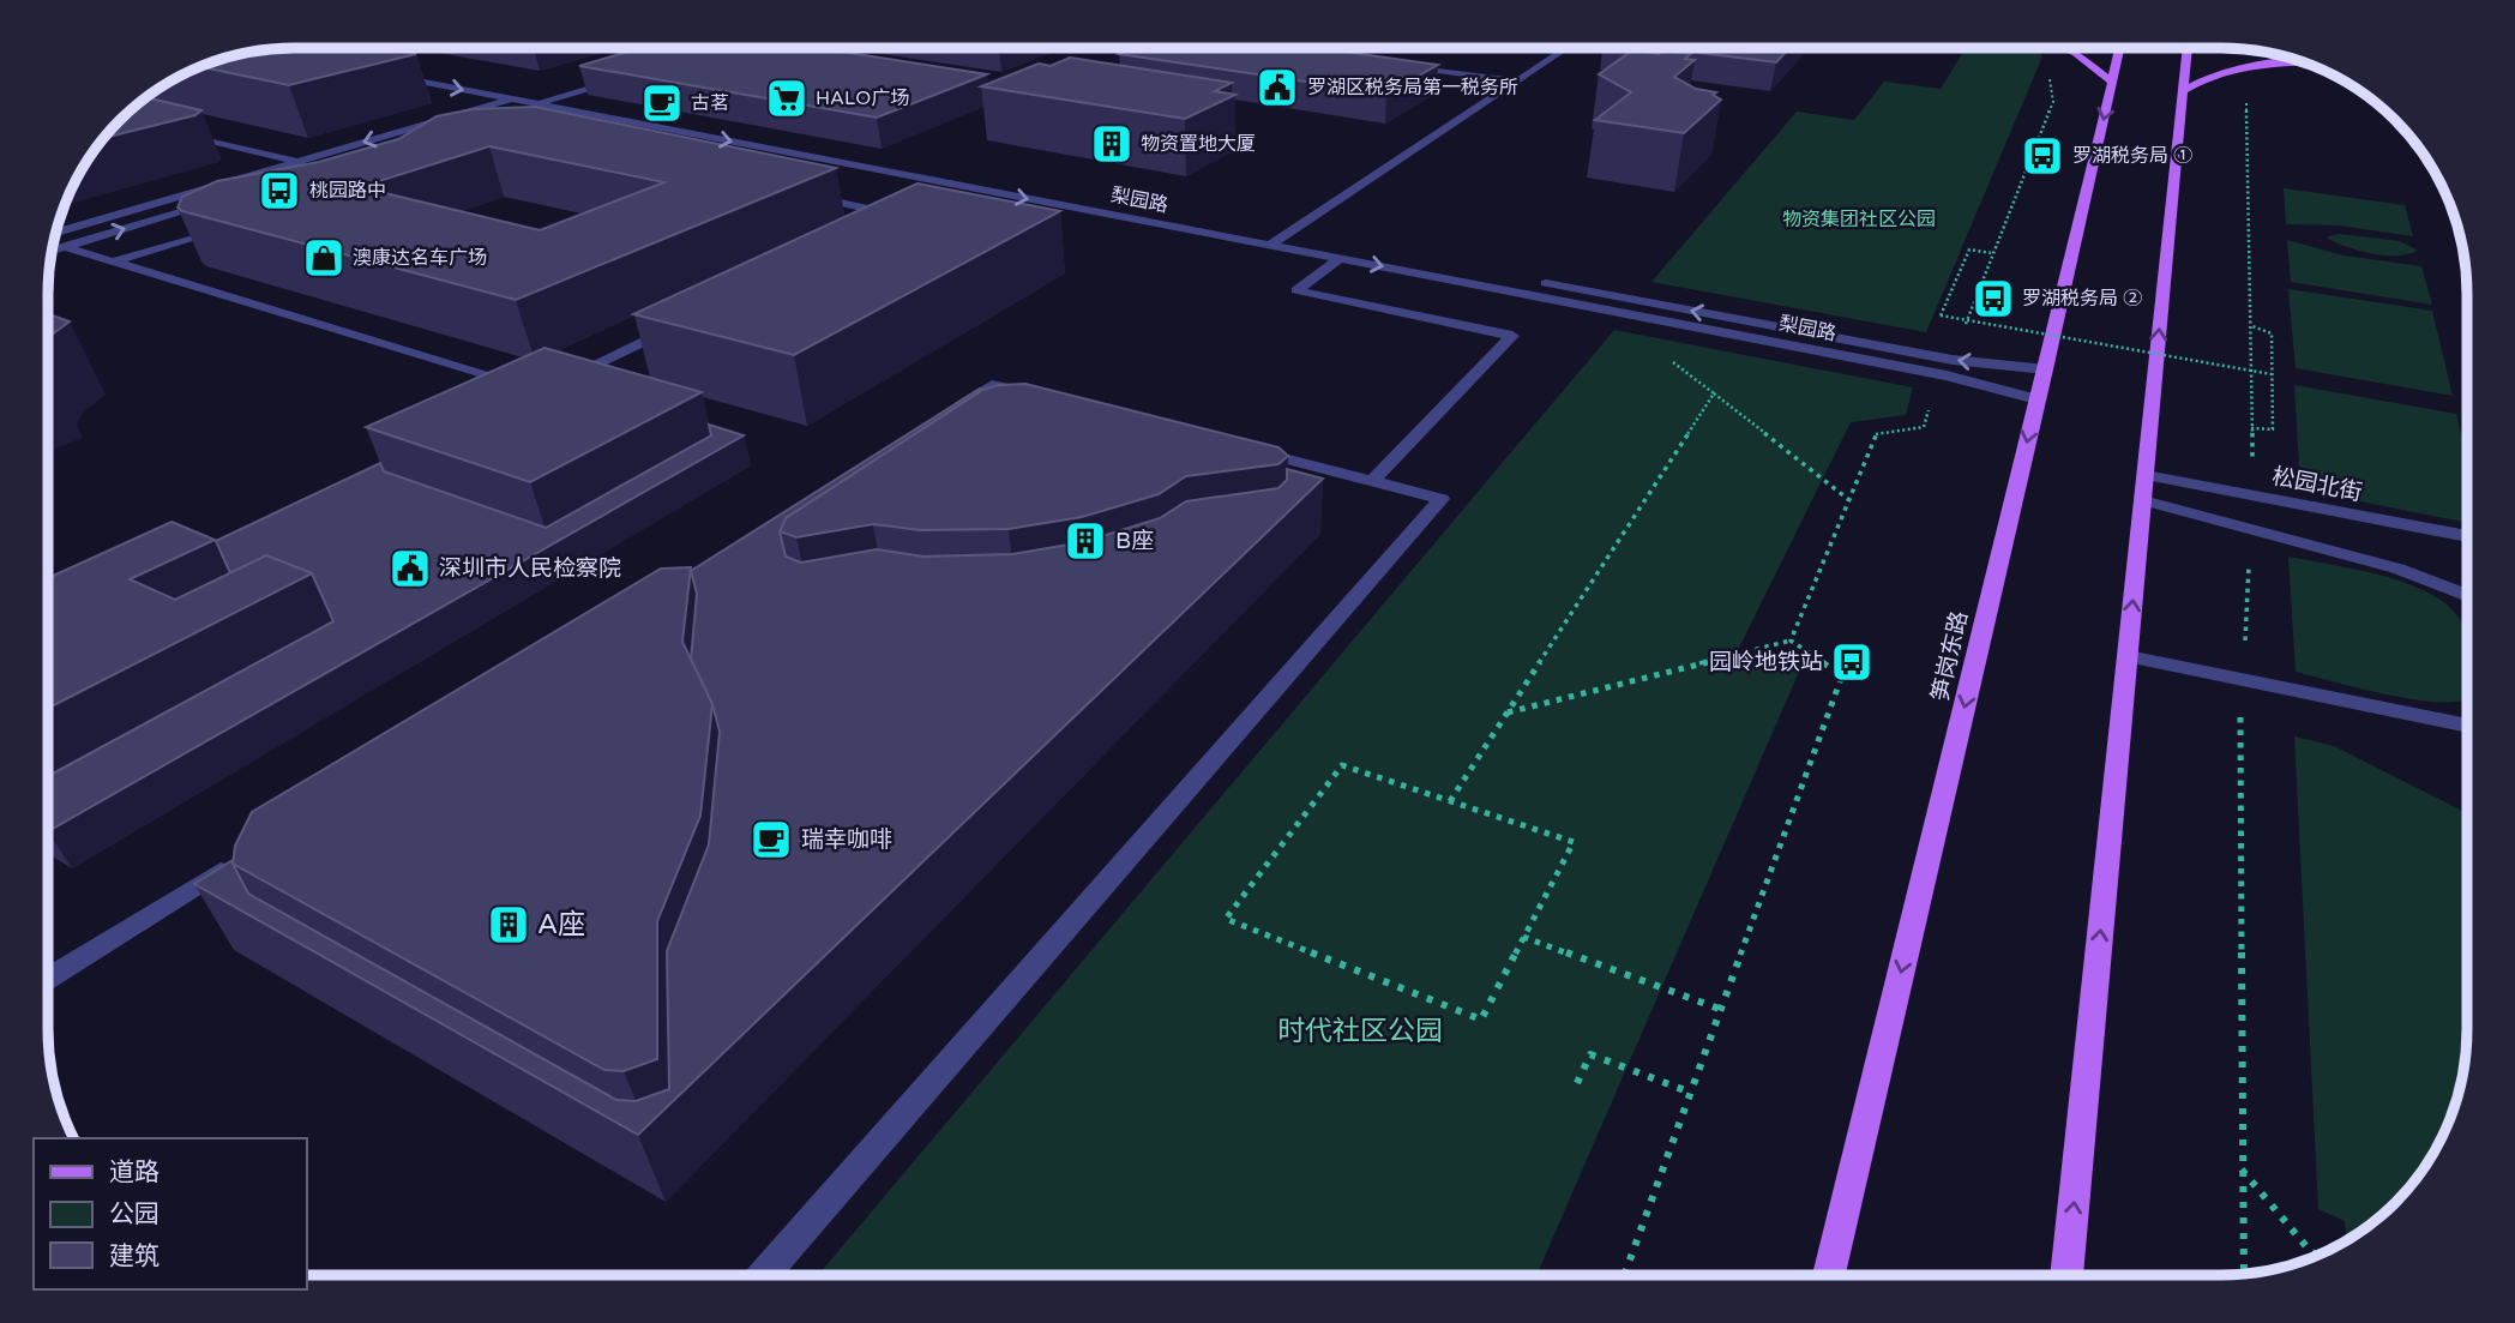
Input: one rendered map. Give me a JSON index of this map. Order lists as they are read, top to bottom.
{
  "streets": {
    "main road": ["笋岗东路"],
    "street": ["梨园路", "松园北街"]
  },
  "crossings": [
    ["梨园路", "笋岗东路"]
  ],
  "parks": ["物资集团社区公园", "时代社区公园"],
  "places": {
    "public building": ["罗湖区税务局第一税务所", "深圳市人民检察院"],
    "supermarket": ["HALO广场"],
    "cafe": ["古茗", "瑞幸咖啡"],
    "building": ["物资置地大厦", "B座", "A座"],
    "bus stop": [
      "罗湖税务局 ①",
      "桃园路中",
      "罗湖税务局 ②",
      "园岭地铁站"
    ],
    "shop": ["澳康达名车广场"]
  },
  "legend": ["道路", "公园", "建筑"]
}
